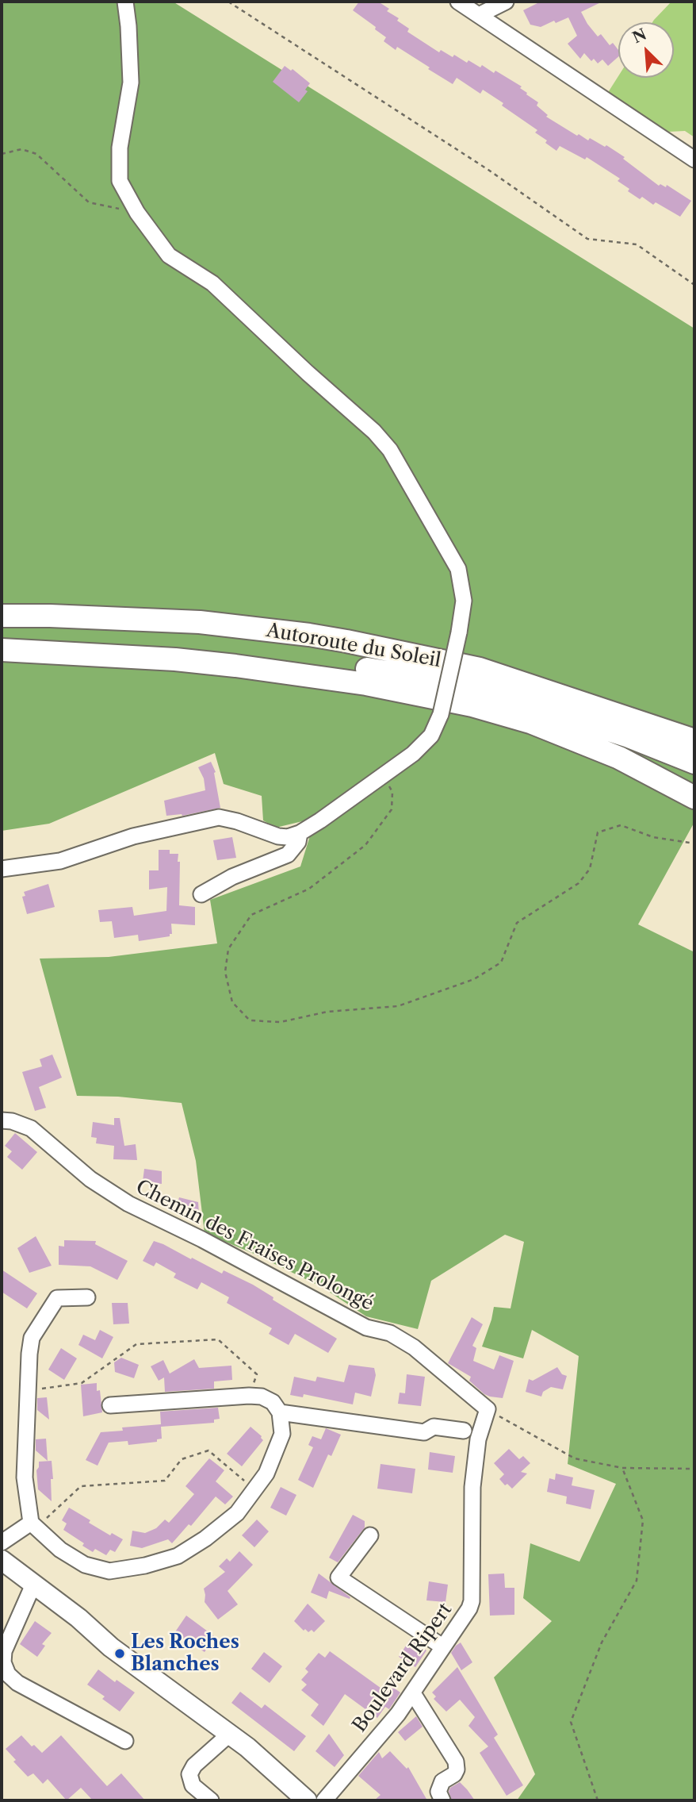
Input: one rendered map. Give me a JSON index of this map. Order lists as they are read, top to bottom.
{
  "streets": {
    "highway": ["Autoroute du Soleil"],
    "street": ["Chemin des Fraises Prolongé", "Boulevard Ripert"]
  },
  "crossings": [
    ["Chemin des Fraises Prolongé", "Boulevard Ripert"]
  ],
  "places": ["Les Roches Blanches"],
  "north": "top left"
}
